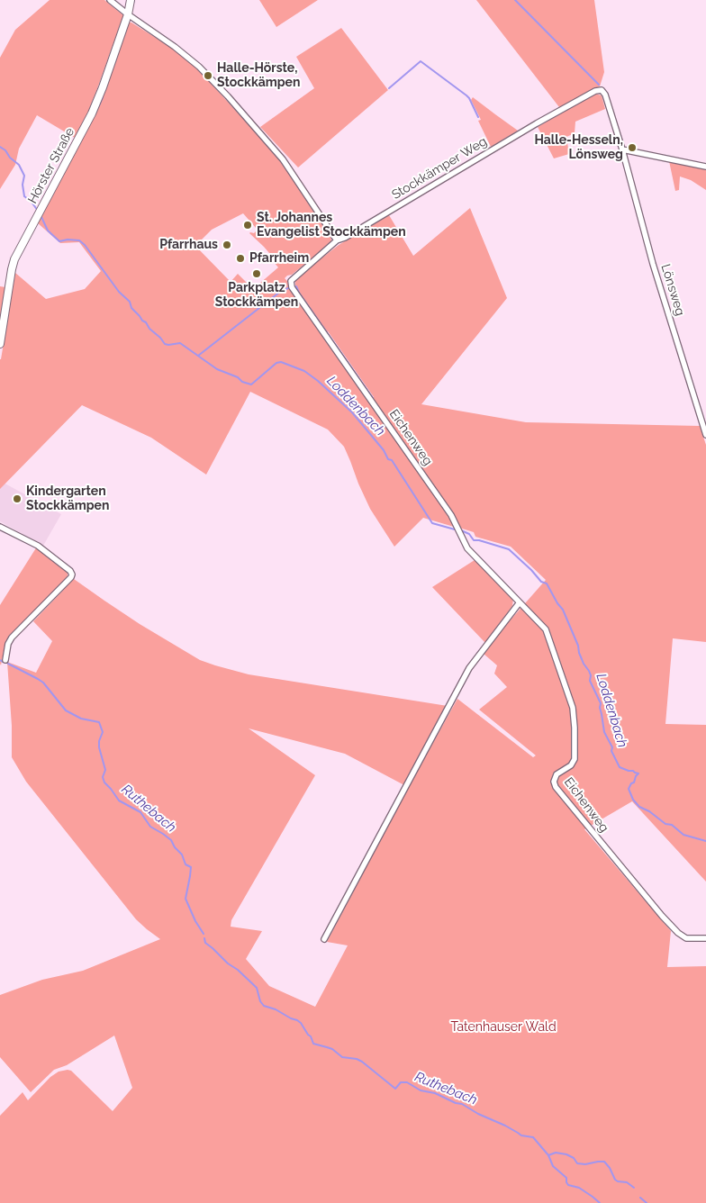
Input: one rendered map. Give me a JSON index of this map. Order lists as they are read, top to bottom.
{
  "streets": {
    "street": [
      "Hörster Straße",
      "Stockkämper Weg",
      "Lönsweg",
      "Eichenweg"
    ]
  },
  "crossings": [
    ["Stockkämper Weg", "Lönsweg"],
    ["Stockkämper Weg", "Eichenweg"]
  ],
  "water": ["Loddenbach", "Ruthebach"],
  "parks": ["Tatenhauser Wald"],
  "places": [
    "Halle-Hörste, Stockkämpen",
    "Halle-Hesseln, Lönsweg",
    "St. Johannes Evangelist Stockkämpen",
    "Pfarrhaus",
    "Pfarrheim",
    "Parkplatz Stockkämpen",
    "Kindergarten Stockkämpen"
  ]
}
